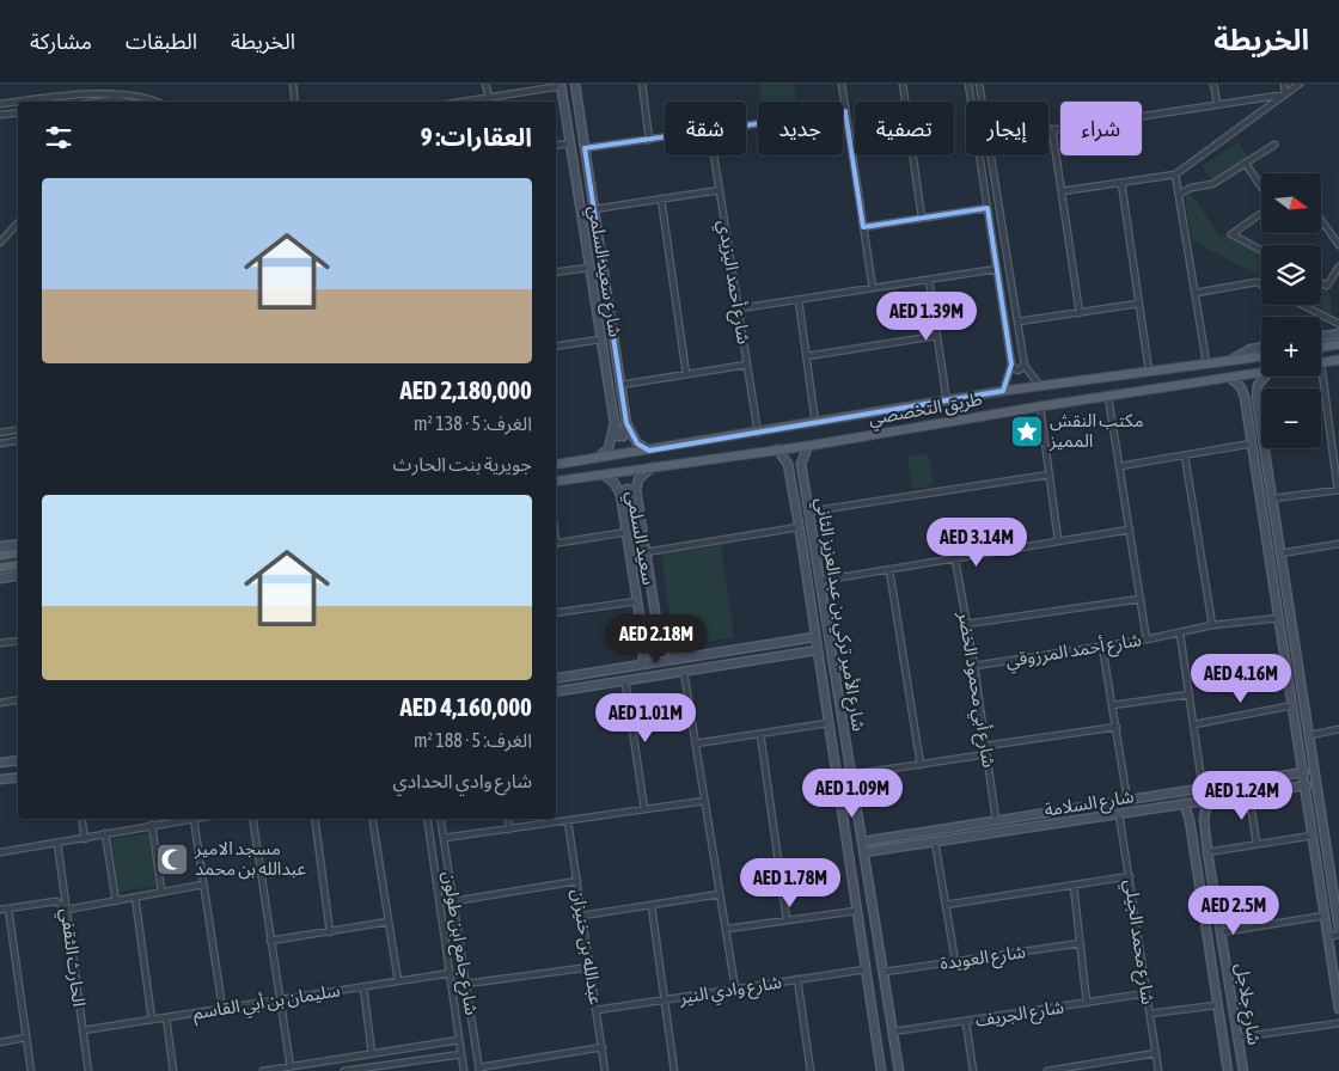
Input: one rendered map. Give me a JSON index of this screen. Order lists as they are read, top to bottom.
{
  "streets": {
    "main road": ["طريق التخصصي"],
    "street": [
      "شارع سعيد السلمي",
      "شارع أحمد اليزيدي",
      "سعيد السلمي",
      "شارع الأمير تركي بن عبدالعزيز الثاني",
      "شارع أحمد المرزوقي",
      "شارع أبي محمود الخضر",
      "شارع السلامة",
      "شارع محمد الجيلي",
      "شارع جامع ابن طولون",
      "عبدالله بن خنيزان",
      "الحارث الثقفي",
      "شارع العويدة",
      "شارع وادي النير",
      "سليمان بن أبي القاسم",
      "شارع جلاجل",
      "شارع الجريف"
    ]
  },
  "crossings": [
    ["شارع سعيد السلمي", "طريق التخصصي"],
    ["شارع أحمد اليزيدي", "طريق التخصصي"],
    ["طريق التخصصي", "سعيد السلمي"],
    ["طريق التخصصي", "شارع الأمير تركي بن عبدالعزيز الثاني"],
    ["شارع الأمير تركي بن عبدالعزيز الثاني", "شارع السلامة"],
    ["شارع الأمير تركي بن عبدالعزيز الثاني", "شارع العويدة"],
    ["شارع الأمير تركي بن عبدالعزيز الثاني", "شارع وادي النير"],
    ["شارع الأمير تركي بن عبدالعزيز الثاني", "شارع الجريف"],
    ["شارع أحمد المرزوقي", "شارع أبي محمود الخضر"],
    ["شارع السلامة", "شارع محمد الجيلي"],
    ["شارع السلامة", "شارع جلاجل"],
    ["شارع محمد الجيلي", "شارع الجريف"],
    ["شارع جامع ابن طولون", "سليمان بن أبي القاسم"],
    ["عبدالله بن خنيزان", "شارع وادي النير"],
    ["الحارث الثقفي", "سليمان بن أبي القاسم"]
  ],
  "places": {
    "place": ["مكتب النقش المميز"],
    "mosque": ["مسجد الامير عبدالله بن محمد"]
  },
  "north": "right",
  "page": {
    "header": "الخريطة",
    "nav": ["الخريطة", "الطبقات", "مشاركة"],
    "chip": [
      "شراء",
      "إيجار",
      "تصفية",
      "جديد",
      "شقة"
    ],
    "heading": "العقارات: 9",
    "map_buttons": ["+", "−"],
    "list": [
      {
        "name": "AED 2,180,000",
        "note": "الغرف: 5 · 138 m² · جويرية بنت الحارث"
      },
      {
        "name": "AED 4,160,000",
        "note": "الغرف: 5 · 188 m² · شارع وادي الحدادي"
      }
    ],
    "price": [
      "AED 1.39M",
      "AED 3.14M",
      "AED 2.18M",
      "AED 4.16M",
      "AED 1.01M",
      "AED 1.09M",
      "AED 1.24M",
      "AED 1.78M",
      "AED 2.5M"
    ]
  }
}
